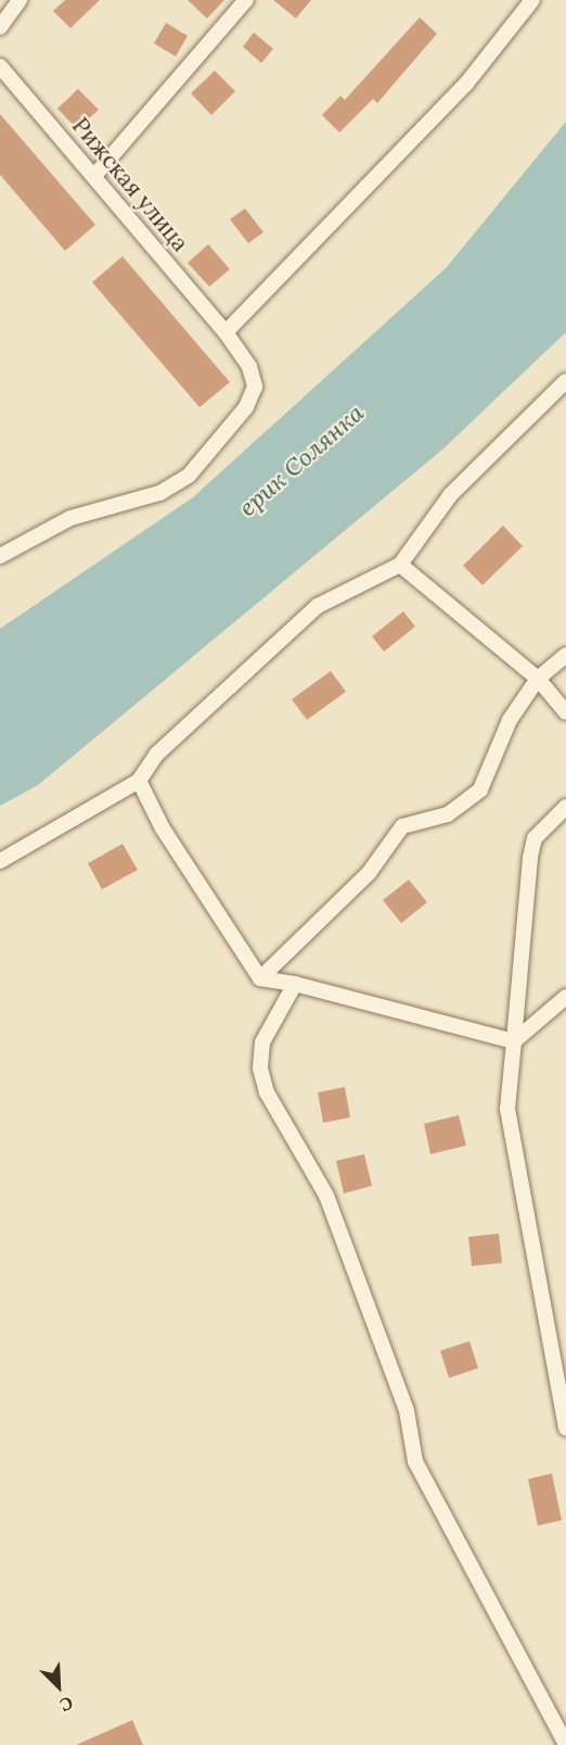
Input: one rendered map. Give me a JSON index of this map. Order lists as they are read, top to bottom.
{
  "streets": {
    "street": ["Рижская улица"]
  },
  "water": ["ерик Солянка"],
  "north": "bottom right"
}
